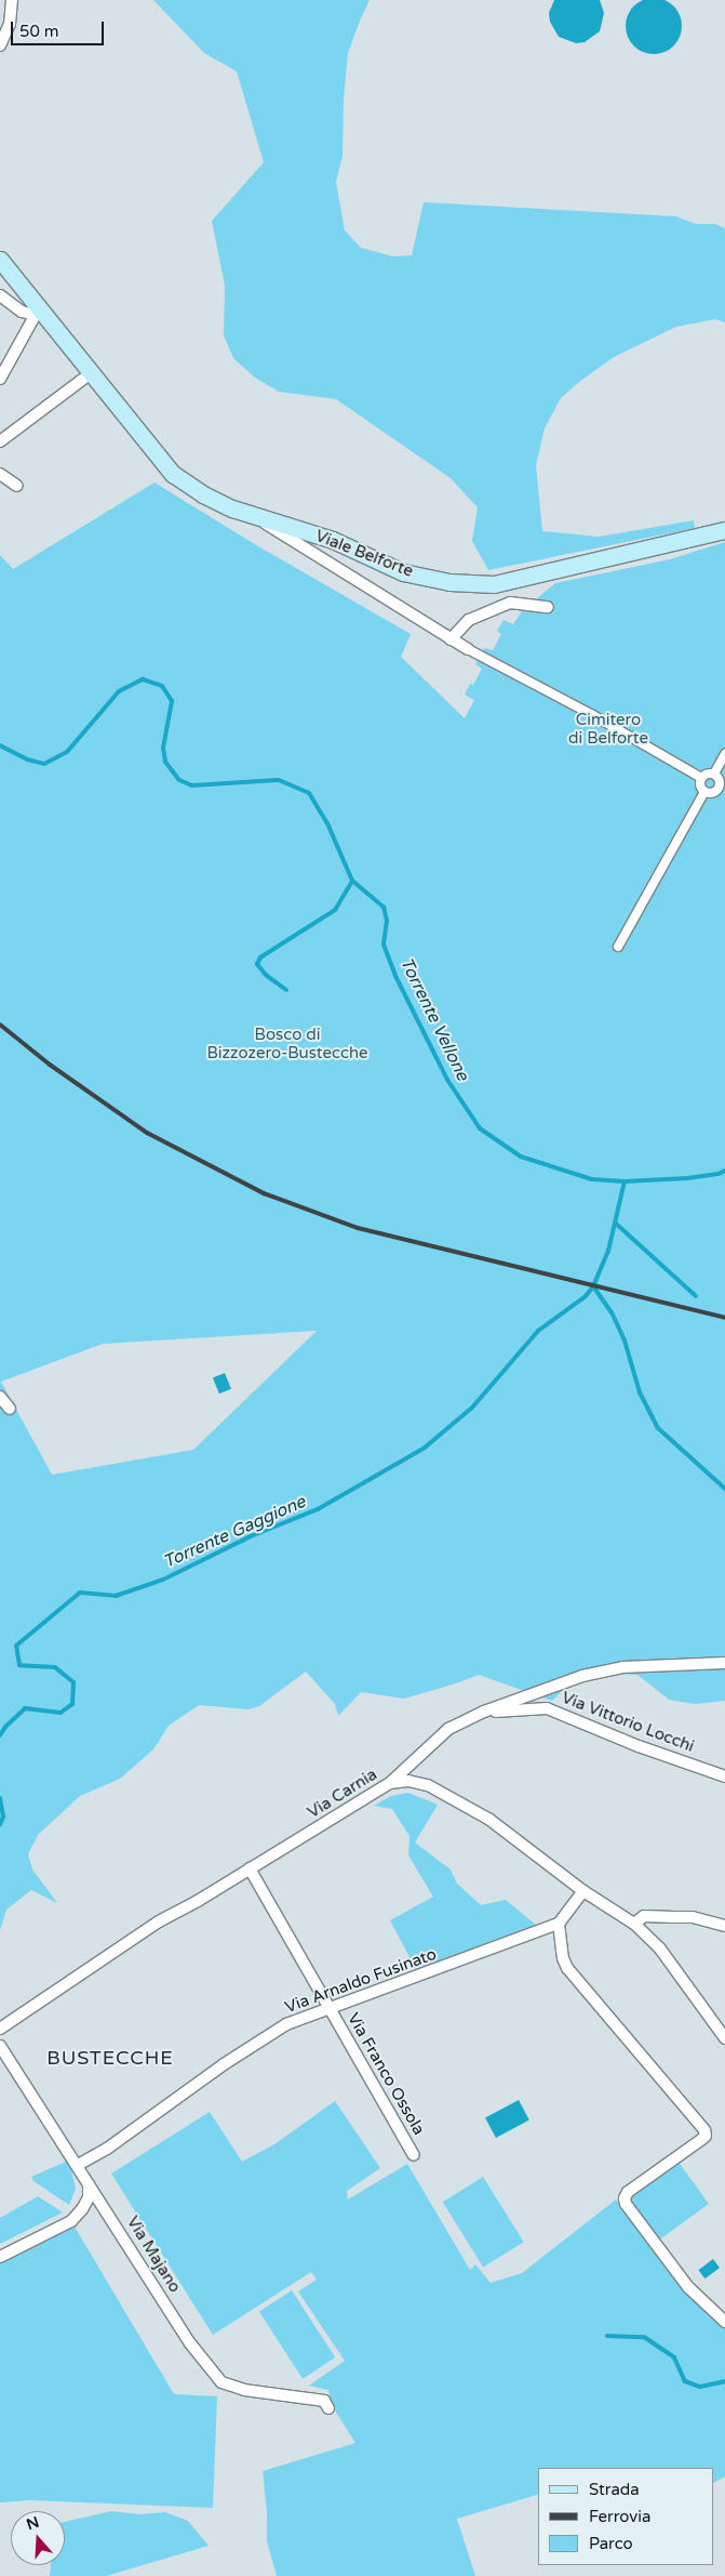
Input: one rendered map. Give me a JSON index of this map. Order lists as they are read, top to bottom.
{
  "streets": {
    "main road": ["Viale Belforte"],
    "street": [
      "Via Vittorio Locchi",
      "Via Carnia",
      "Via Arnaldo Fusinato",
      "Via Franco Ossola",
      "Via Majano"
    ]
  },
  "crossings": [
    ["Via Carnia", "Via Franco Ossola"],
    ["Via Arnaldo Fusinato", "Via Franco Ossola"],
    ["Via Arnaldo Fusinato", "Via Majano"]
  ],
  "districts": ["BUSTECCHE"],
  "water": ["Torrente Vellone", "Torrente Gaggione"],
  "parks": ["Cimitero di Belforte", "Bosco di Bizzozero-Bustecche"],
  "legend": ["Strada", "Ferrovia", "Parco"],
  "scale_bar": "50 m",
  "north": "top"
}
